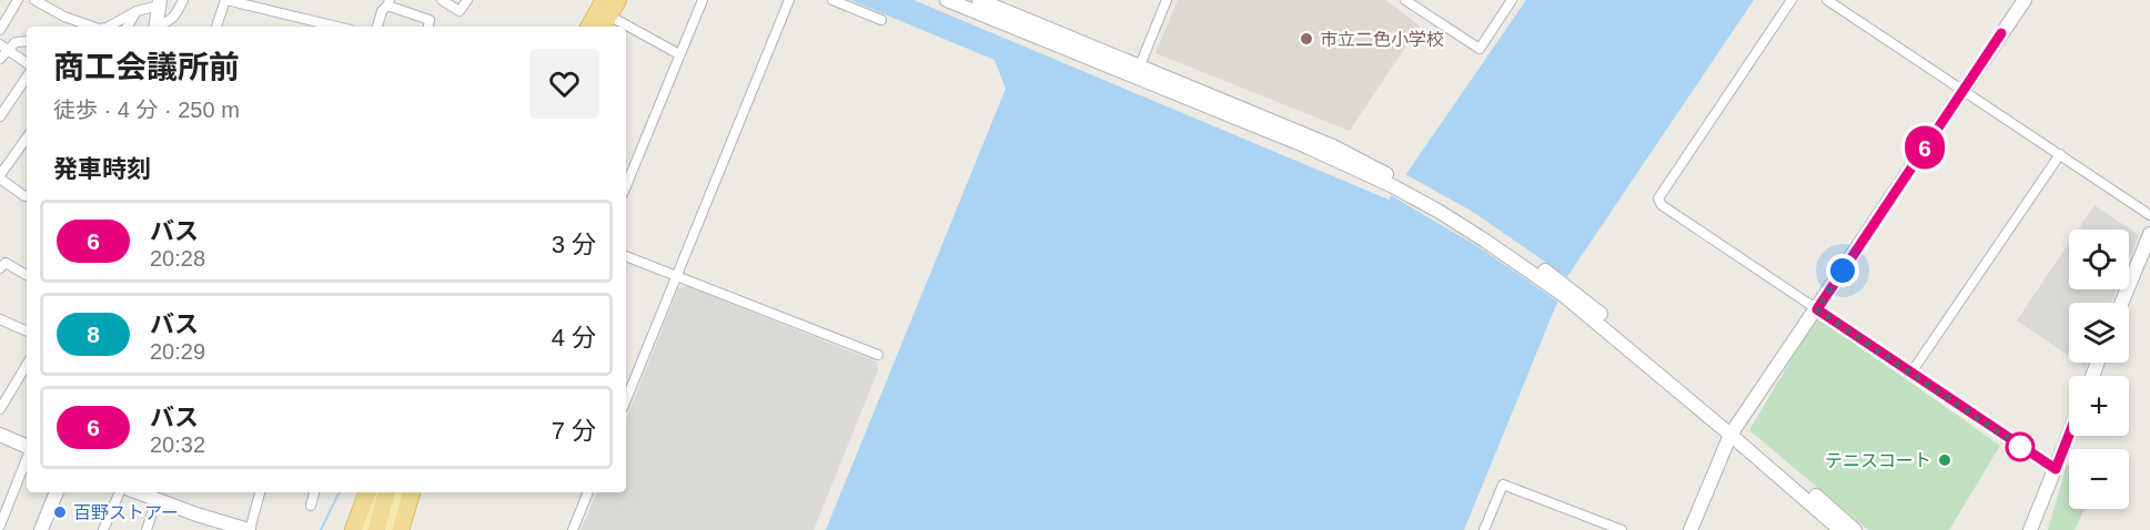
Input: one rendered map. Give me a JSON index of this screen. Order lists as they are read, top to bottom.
{
  "places": ["市立二色小学校", "テニスコート", "百野ストアー"],
  "lines": ["bus line 6"],
  "page": {
    "on_map": "6",
    "heading": [
      ["商工会議所前", "徒歩 · 4 分 · 250 m"],
      "発車時刻"
    ],
    "list": [
      {
        "mark": "6",
        "name": "バス",
        "note": "20:28",
        "value": "3 分"
      },
      {
        "mark": "8",
        "name": "バス",
        "note": "20:29",
        "value": "4 分"
      },
      {
        "mark": "6",
        "name": "バス",
        "note": "20:32",
        "value": "7 分"
      }
    ],
    "map_buttons": ["+", "−"]
  }
}
